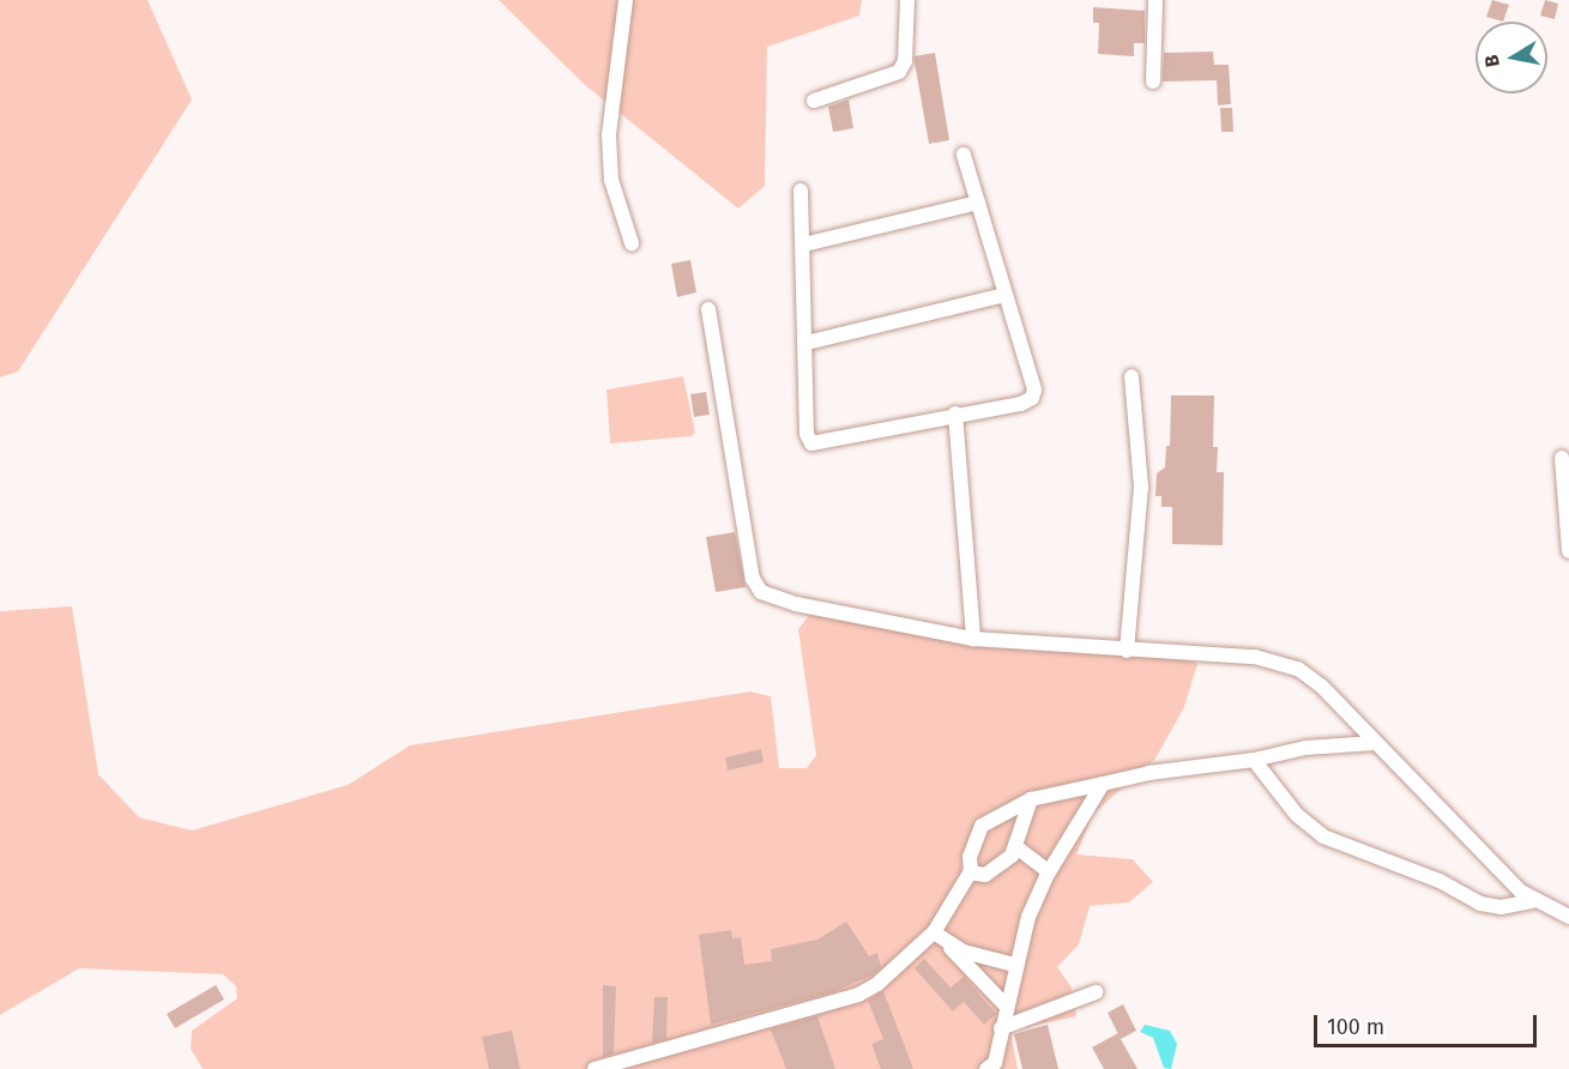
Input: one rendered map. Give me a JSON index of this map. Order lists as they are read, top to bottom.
{
  "scale_bar": "100 m",
  "north": "left"
}
